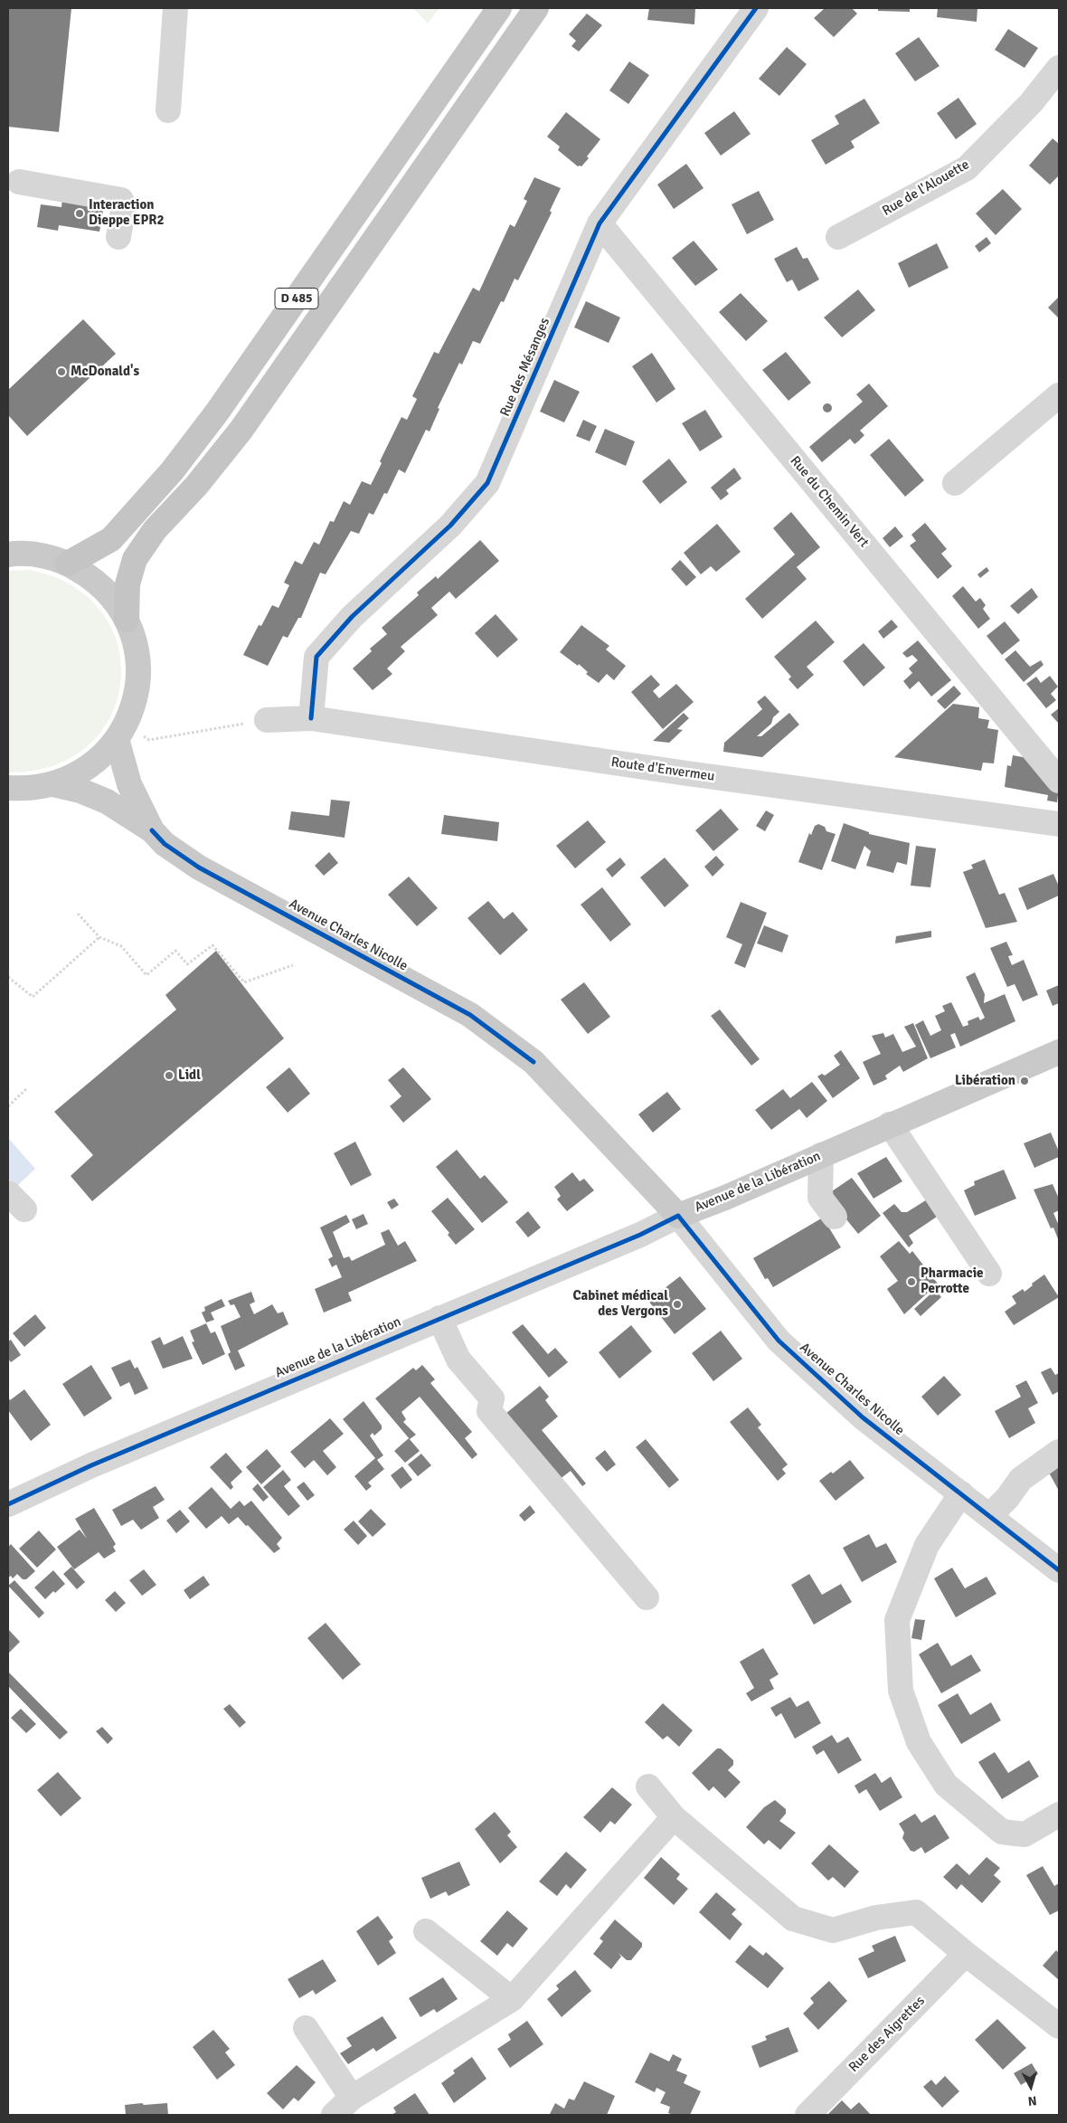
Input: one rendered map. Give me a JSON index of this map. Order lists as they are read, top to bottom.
{
  "streets": {
    "highway": ["D 485"],
    "main road": ["Avenue Charles Nicolle", "Avenue de la Libération"],
    "street": [
      "Rue de l'Alouette",
      "Rue des Mésanges",
      "Rue du Chemin Vert",
      "Route d'Envermeu",
      "Rue des Aigrettes"
    ]
  },
  "crossings": [
    ["Rue des Mésanges", "Rue du Chemin Vert"],
    ["Rue des Mésanges", "Route d'Envermeu"],
    ["Avenue Charles Nicolle", "Avenue de la Libération"]
  ],
  "places": [
    "Interaction Dieppe EPR2",
    "McDonald's",
    "Lidl",
    "Libération",
    "Pharmacie Perrotte",
    "Cabinet médical des Vergons"
  ],
  "north": "bottom"
}
